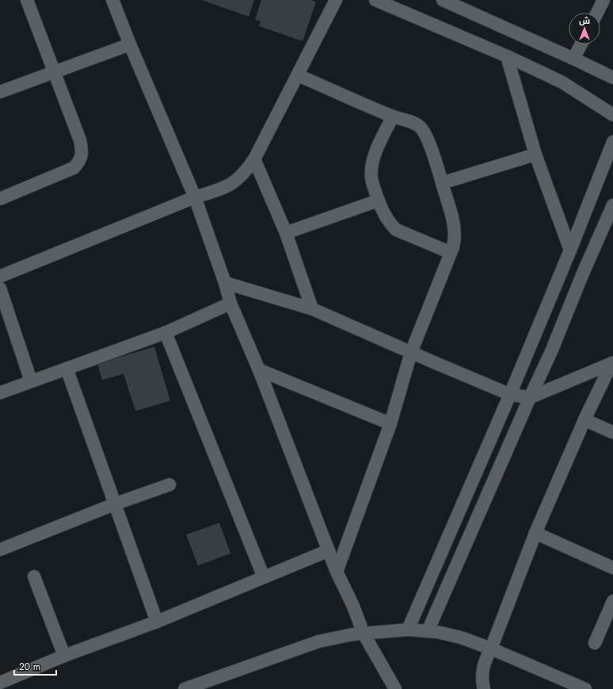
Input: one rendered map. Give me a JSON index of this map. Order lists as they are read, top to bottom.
{
  "scale_bar": "20 m",
  "north": "top"
}
